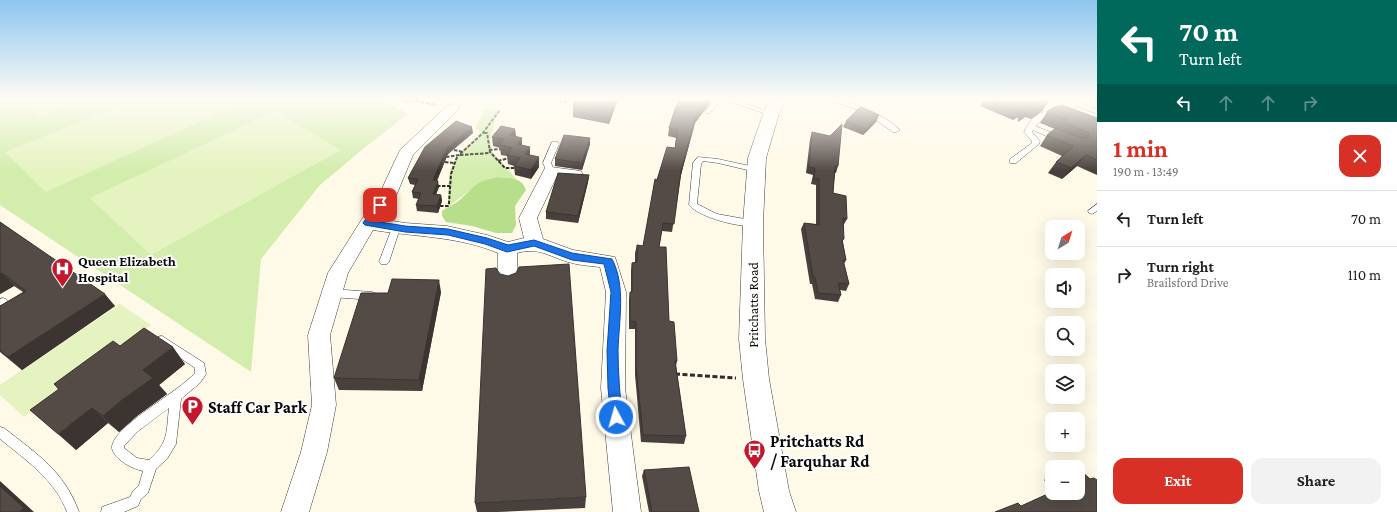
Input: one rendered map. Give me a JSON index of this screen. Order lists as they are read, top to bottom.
{
  "streets": {
    "street": ["Pritchatts Road"]
  },
  "places": {
    "hospital": ["Queen Elizabeth Hospital"],
    "parking": ["Staff Car Park"],
    "bus stop": ["Pritchatts Rd / Farquhar Rd"]
  },
  "north": "top right",
  "page": {
    "turn": ["70 m", "Turn left"],
    "heading": ["1 min", "190 m · 13:49"],
    "list": [
      {
        "name": "Turn left",
        "value": "70 m"
      },
      {
        "name": "Turn right",
        "note": "Brailsford Drive",
        "value": "110 m"
      }
    ],
    "map_buttons": ["+", "−"],
    "buttons": ["Exit", "Share"]
  }
}
